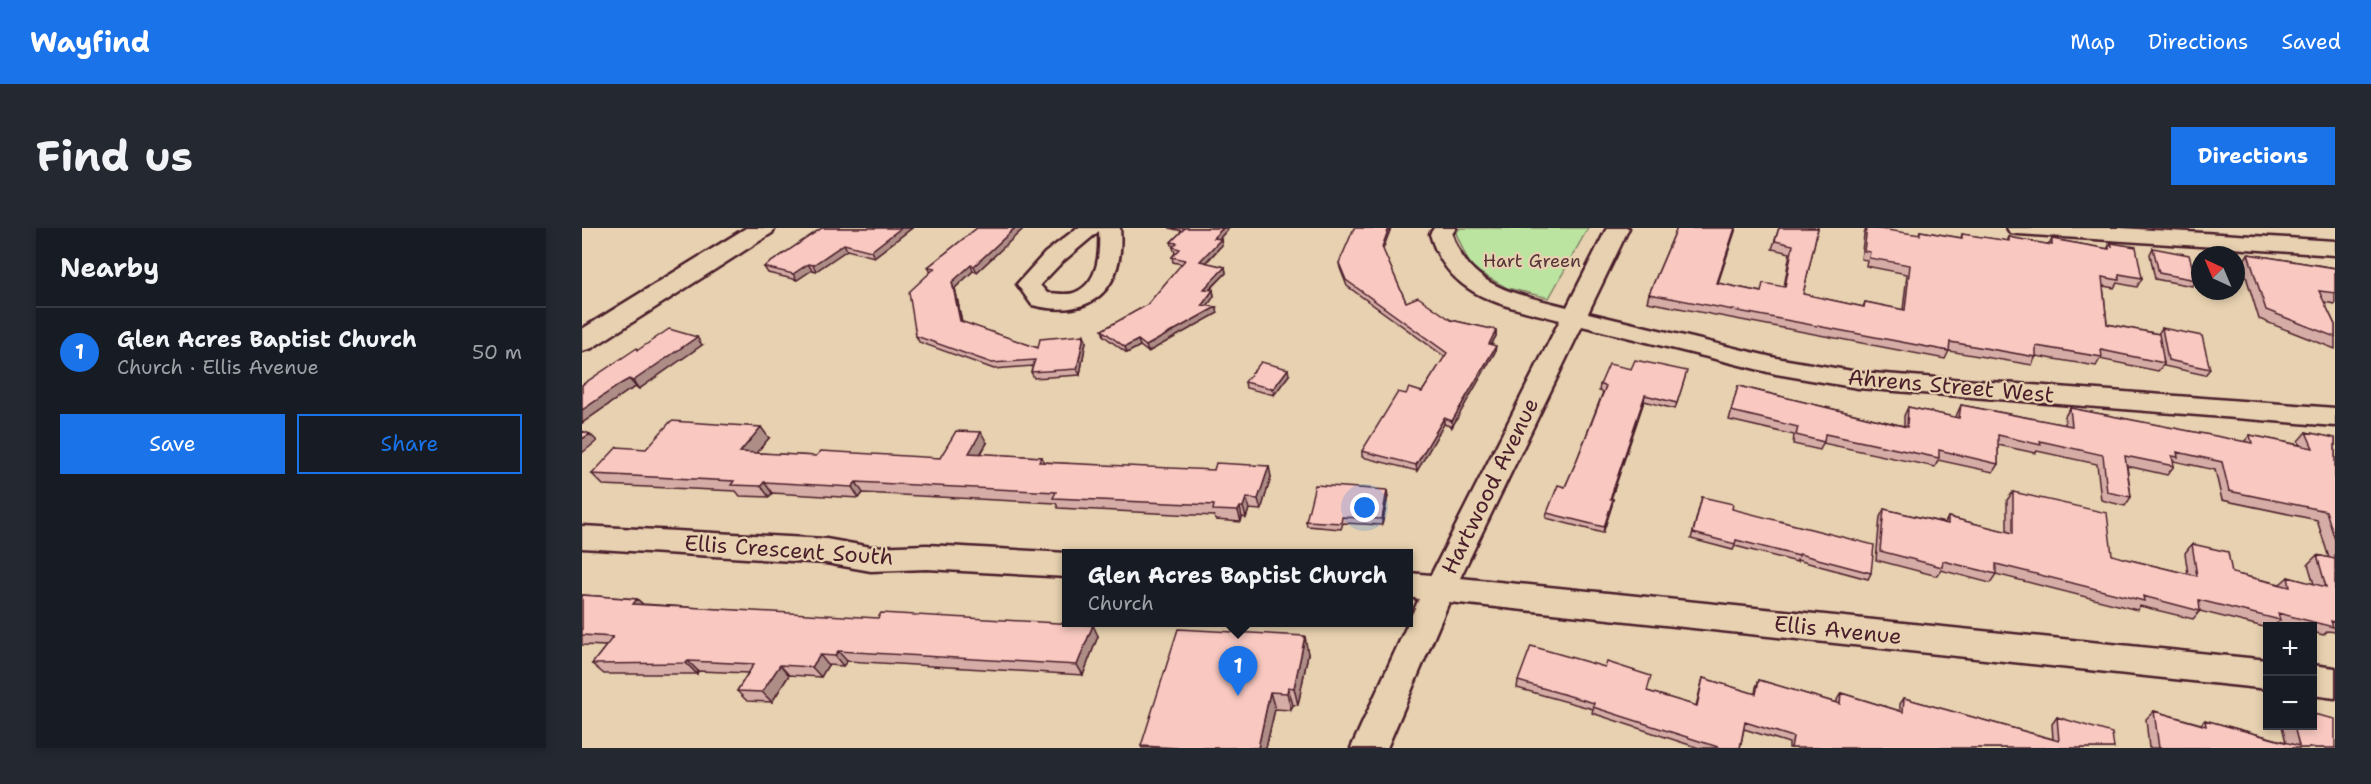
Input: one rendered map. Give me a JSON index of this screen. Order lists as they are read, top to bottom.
{
  "streets": {
    "street": [
      "Ahrens Street West",
      "Hartwood Avenue",
      "Ellis Crescent South",
      "Ellis Avenue"
    ]
  },
  "crossings": [
    ["Ahrens Street West", "Hartwood Avenue"],
    ["Hartwood Avenue", "Ellis Avenue"]
  ],
  "parks": ["Hart Green"],
  "north": "top left",
  "page": {
    "header": "Wayfind",
    "nav": ["Map", "Directions", "Saved"],
    "buttons": [
      "Directions",
      ["Save", "Share"]
    ],
    "title": "Find us",
    "heading": "Nearby",
    "list": [
      {
        "mark": "1",
        "name": "Glen Acres Baptist Church",
        "note": "Church · Ellis Avenue",
        "value": "50 m"
      }
    ],
    "popup": ["Glen Acres Baptist Church", "Church"],
    "map_buttons": ["+", "−"],
    "pins": "1"
  }
}
